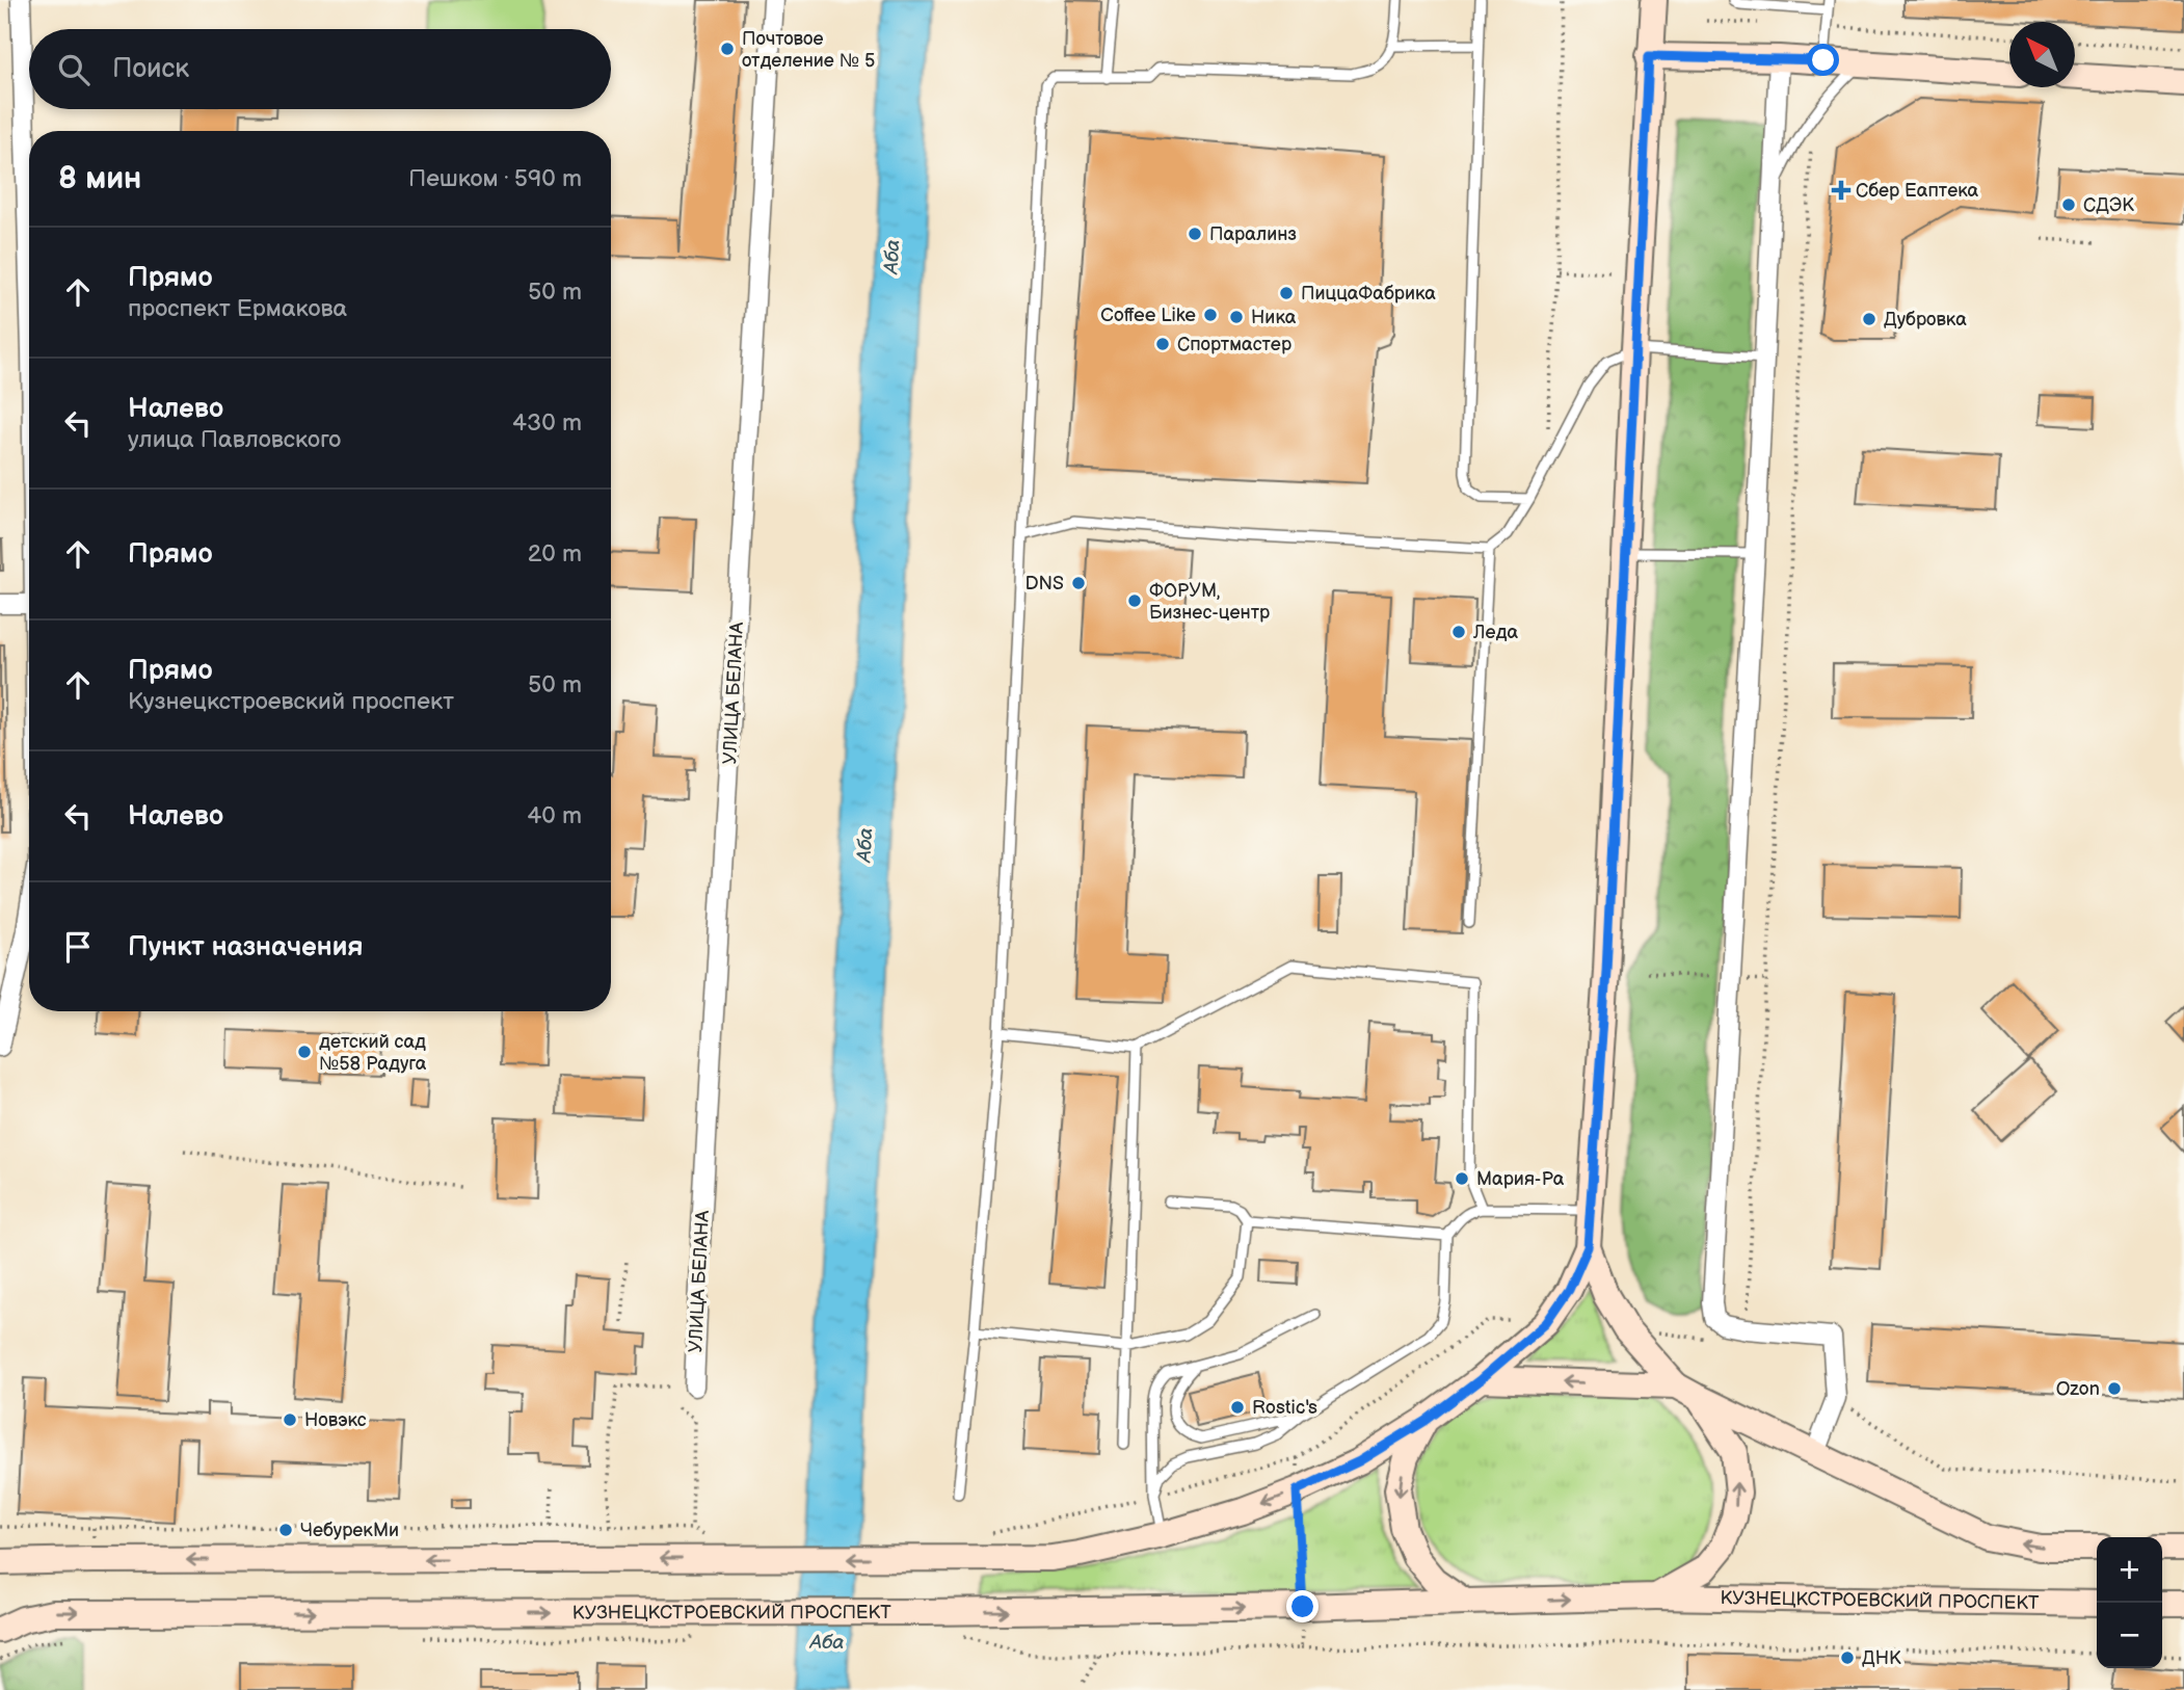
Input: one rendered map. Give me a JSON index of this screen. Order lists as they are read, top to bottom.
{
  "streets": {
    "main road": ["КУЗНЕЦКСТРОЕВСКИЙ ПРОСПЕКТ"],
    "street": ["УЛИЦА БЕЛАНА"]
  },
  "water": ["Аба"],
  "places": {
    "other": [
      "Почтовое отделение № 5",
      "СДЭК",
      "Паралинз",
      "ПиццаФабрика",
      "Coffee Like",
      "Ника",
      "Дубровка",
      "Спортмастер",
      "DNS",
      "ФОРУМ, Бизнес-центр",
      "Леда",
      "детский сад №58 Радуга",
      "Мария-Ра",
      "Ozon",
      "Rostic's",
      "Новэкс",
      "ЧебурекМи",
      "ДНК"
    ],
    "health": ["Сбер Еаптека"]
  },
  "north": "top left",
  "page": {
    "search": "Поиск",
    "heading": ["8 мин", "Пешком · 590 m"],
    "list": [
      ["Прямо", "проспект Ермакова", "50 m"],
      ["Налево", "улица Павловского", "430 m"],
      ["Прямо", "20 m"],
      ["Прямо", "Кузнецкстроевский проспект", "50 m"],
      ["Налево", "40 m"],
      "Пункт назначения"
    ],
    "map_buttons": ["+", "−"]
  }
}
